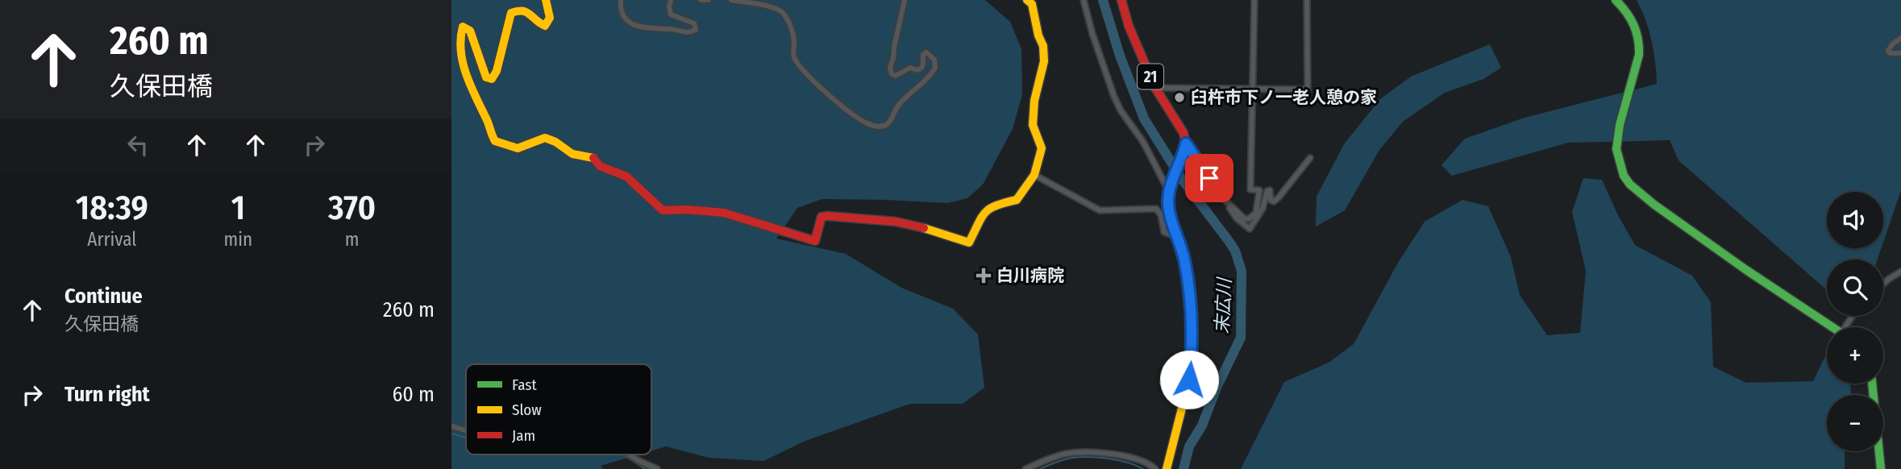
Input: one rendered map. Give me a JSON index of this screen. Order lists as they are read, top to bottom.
{
  "streets": {
    "street": ["21"]
  },
  "water": ["末広川"],
  "places": {
    "other": ["臼杵市下ノ一老人憩の家"],
    "health": ["白川病院"]
  },
  "legend": ["Fast", "Slow", "Jam"],
  "page": {
    "turn": ["260 m", "久保田橋"],
    "eta": [
      "18:39",
      "Arrival",
      "1",
      "min",
      "370",
      "m"
    ],
    "map_buttons": ["+", "−"],
    "list": [
      {
        "name": "Continue",
        "note": "久保田橋",
        "value": "260 m"
      },
      {
        "name": "Turn right",
        "value": "60 m"
      }
    ]
  }
}
